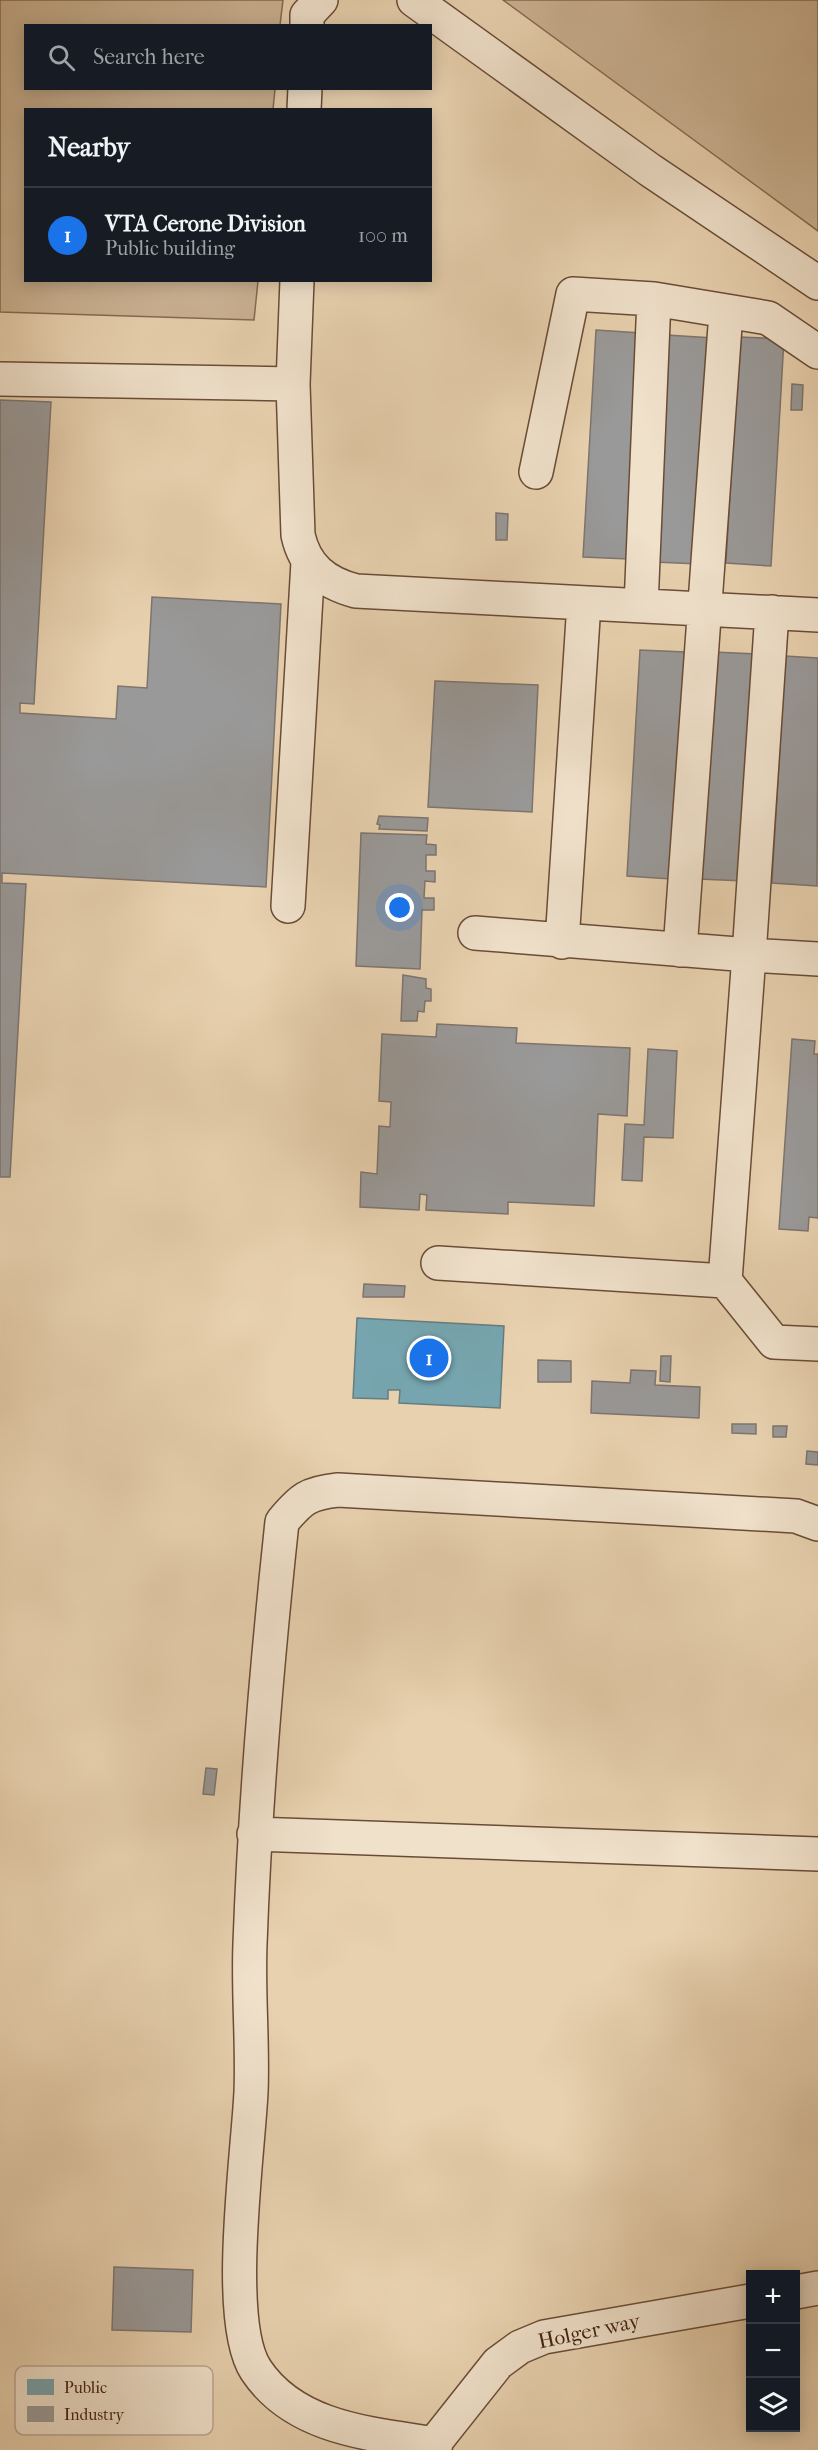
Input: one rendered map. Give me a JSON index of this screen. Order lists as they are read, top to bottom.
{
  "streets": {
    "lane": ["Holger way"]
  },
  "legend": ["Public", "Industry"],
  "page": {
    "search": "Search here",
    "heading": "Nearby",
    "list": [
      {
        "mark": "1",
        "name": "VTA Cerone Division",
        "note": "Public building",
        "value": "100 m"
      }
    ],
    "pins": "1",
    "map_buttons": ["+", "−"]
  }
}
